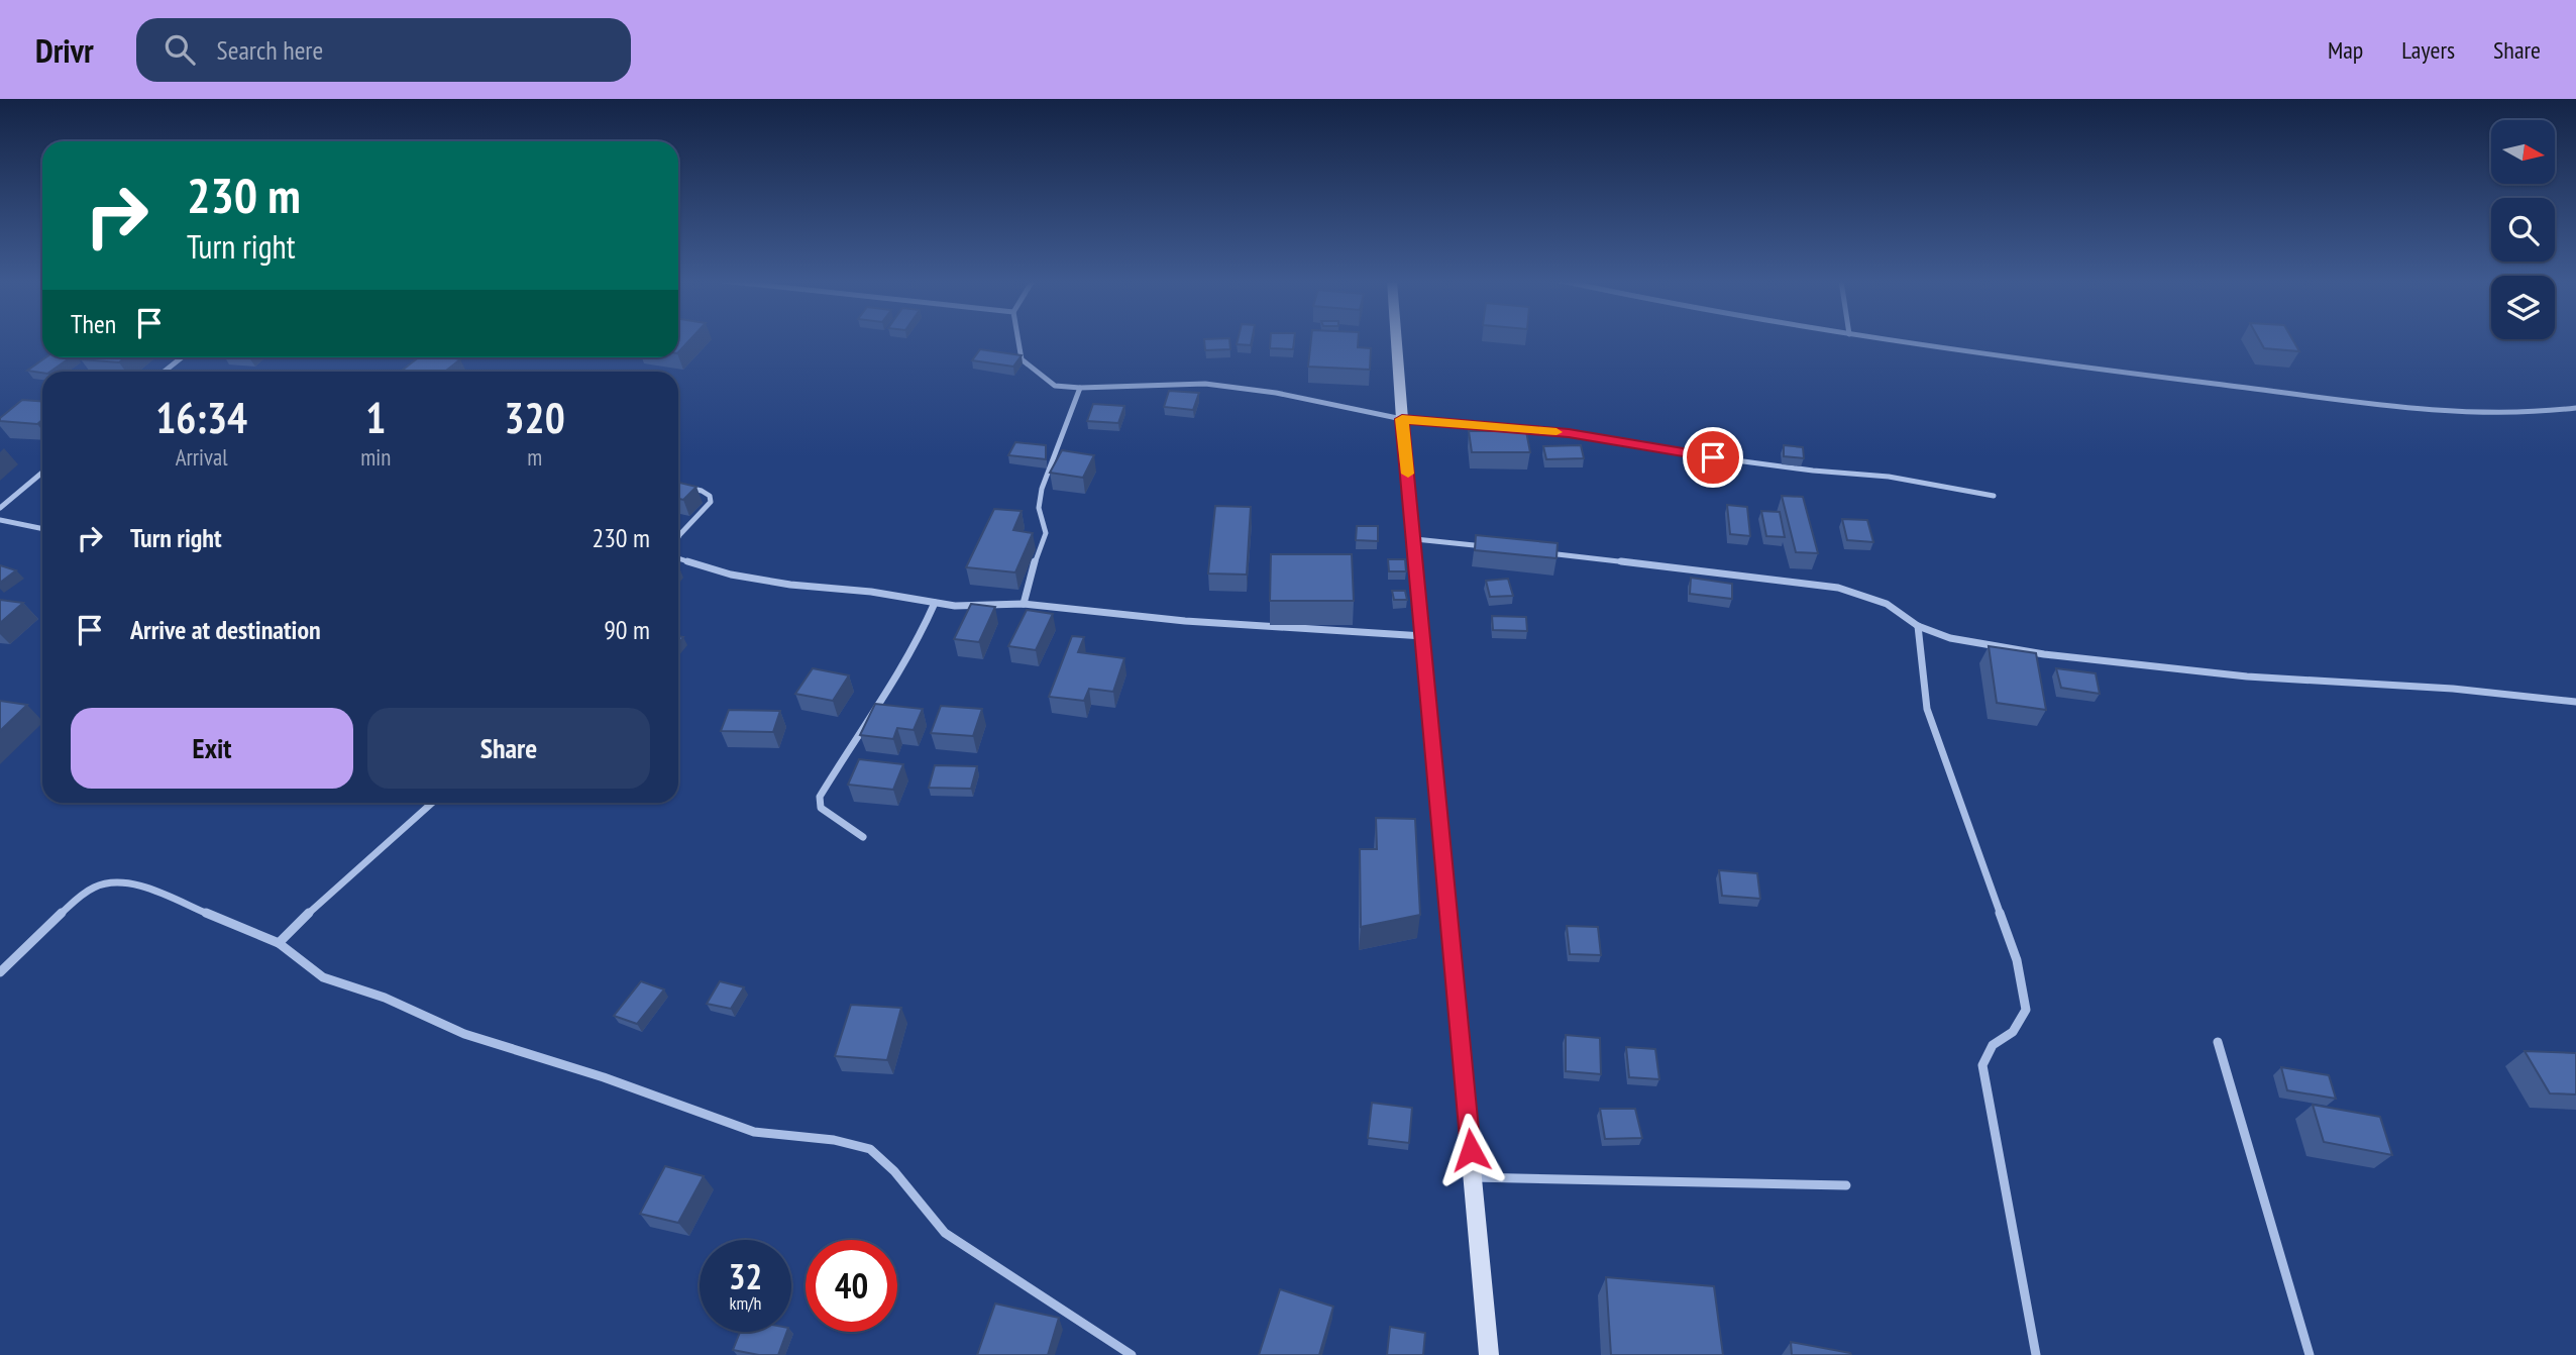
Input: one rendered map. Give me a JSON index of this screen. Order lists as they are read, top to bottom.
{
  "north": "right",
  "page": {
    "header": "Drivr",
    "search": "Search here",
    "nav": ["Map", "Layers", "Share"],
    "turn": ["230 m", "Turn right"],
    "then": "Then",
    "eta": [
      "16:34",
      "Arrival",
      "1",
      "min",
      "320",
      "m"
    ],
    "list": [
      {
        "name": "Turn right",
        "value": "230 m"
      },
      {
        "name": "Arrive at destination",
        "value": "90 m"
      }
    ],
    "buttons": ["Exit", "Share"],
    "speed": "32 km/h",
    "limit": "40"
  }
}
